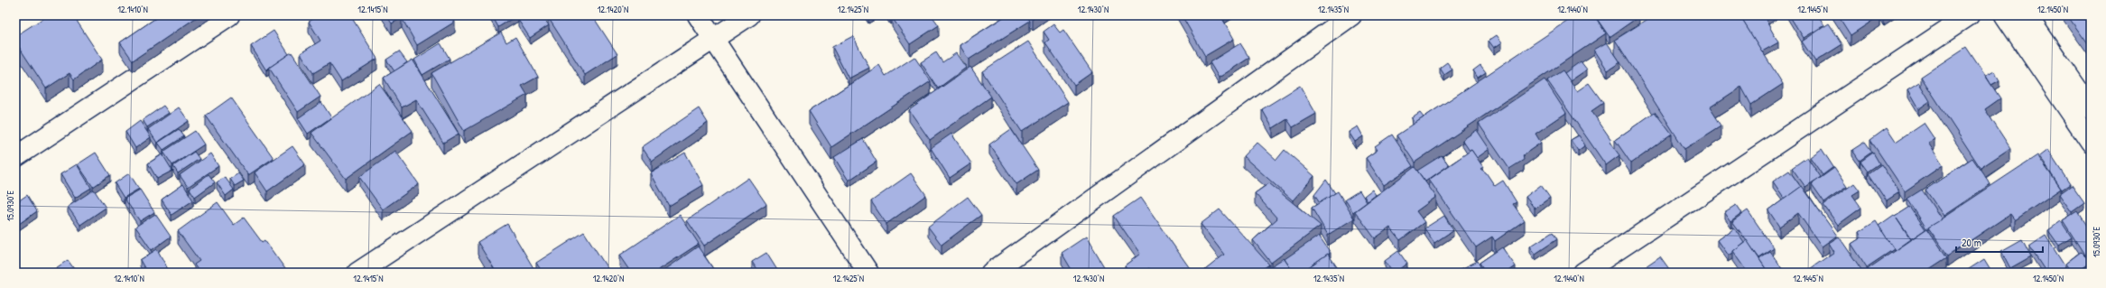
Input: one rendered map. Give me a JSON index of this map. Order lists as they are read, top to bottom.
{
  "scale_bar": "20 m",
  "coordinates": [
    "12.1410°N",
    "12.1415°N",
    "12.1420°N",
    "12.1425°N",
    "12.1430°N",
    "12.1435°N",
    "12.1440°N",
    "12.1445°N",
    "12.1450°N",
    "15.0930°E"
  ]
}
